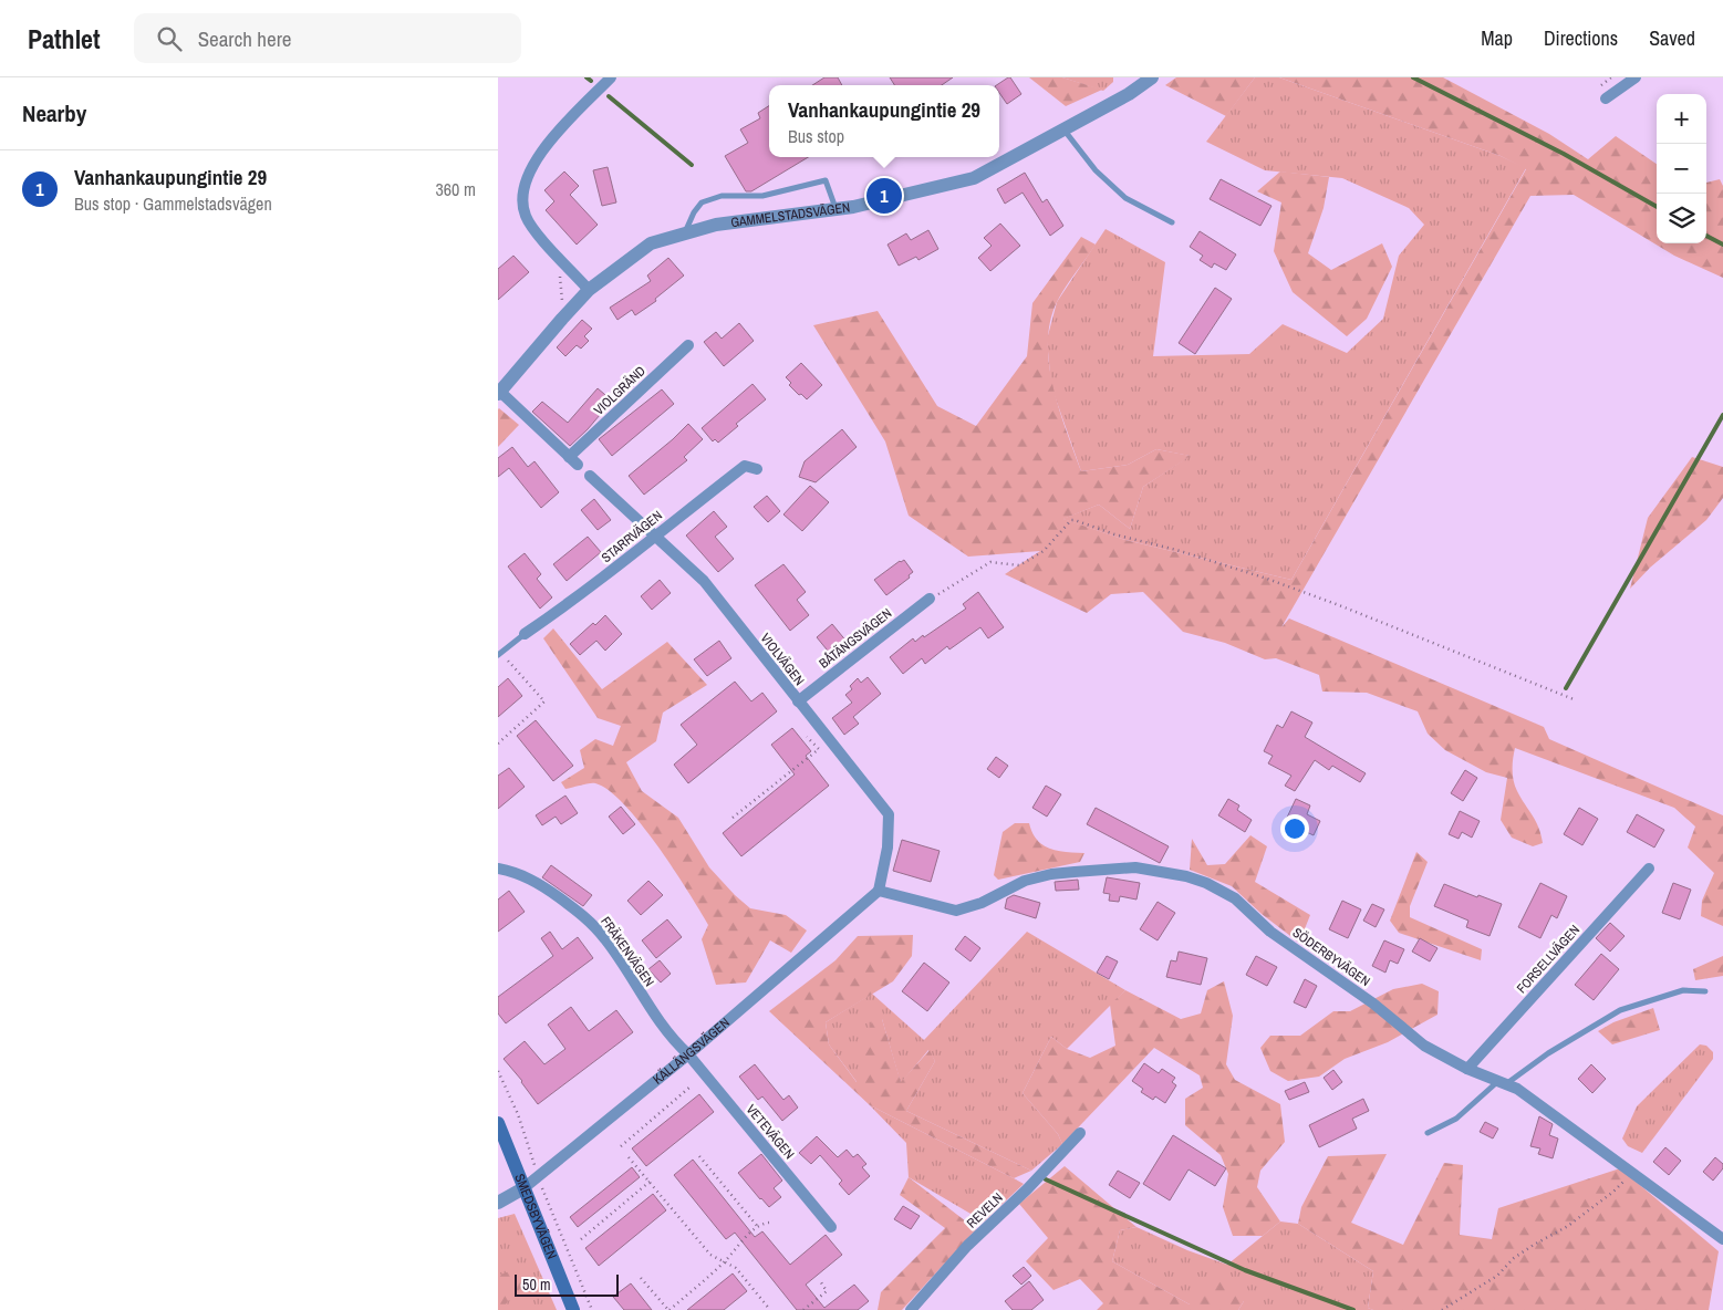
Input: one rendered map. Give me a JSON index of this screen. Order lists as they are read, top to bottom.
{
  "streets": {
    "main road": ["SMEDSBYVÄGEN"],
    "street": [
      "GAMMELSTADSVÄGEN",
      "VIOLGRÄND",
      "STARRVÄGEN",
      "BÅTÄNGSVÄGEN",
      "VIOLVÄGEN",
      "FRÄKENVÄGEN",
      "SÖDERBYVÄGEN",
      "FORSELLVÄGEN",
      "KÄLLÄNGSVÄGEN",
      "VETEVÄGEN",
      "REVELN"
    ]
  },
  "crossings": [
    ["GAMMELSTADSVÄGEN", "VIOLGRÄND"],
    ["STARRVÄGEN", "VIOLVÄGEN"],
    ["BÅTÄNGSVÄGEN", "VIOLVÄGEN"],
    ["VIOLVÄGEN", "SÖDERBYVÄGEN"],
    ["VIOLVÄGEN", "KÄLLÄNGSVÄGEN"],
    ["FRÄKENVÄGEN", "KÄLLÄNGSVÄGEN"],
    ["FRÄKENVÄGEN", "VETEVÄGEN"],
    ["SÖDERBYVÄGEN", "FORSELLVÄGEN"],
    ["SÖDERBYVÄGEN", "KÄLLÄNGSVÄGEN"],
    ["KÄLLÄNGSVÄGEN", "VETEVÄGEN"],
    ["KÄLLÄNGSVÄGEN", "SMEDSBYVÄGEN"]
  ],
  "scale_bar": "50 m",
  "page": {
    "header": "Pathlet",
    "search": "Search here",
    "nav": ["Map", "Directions", "Saved"],
    "heading": "Nearby",
    "popup": ["Vanhankaupungintie 29", "Bus stop"],
    "map_buttons": ["+", "−"],
    "list": [
      {
        "mark": "1",
        "name": "Vanhankaupungintie 29",
        "note": "Bus stop · Gammelstadsvägen",
        "value": "360 m"
      }
    ],
    "pins": "1",
    "scale": "50 m"
  }
}
